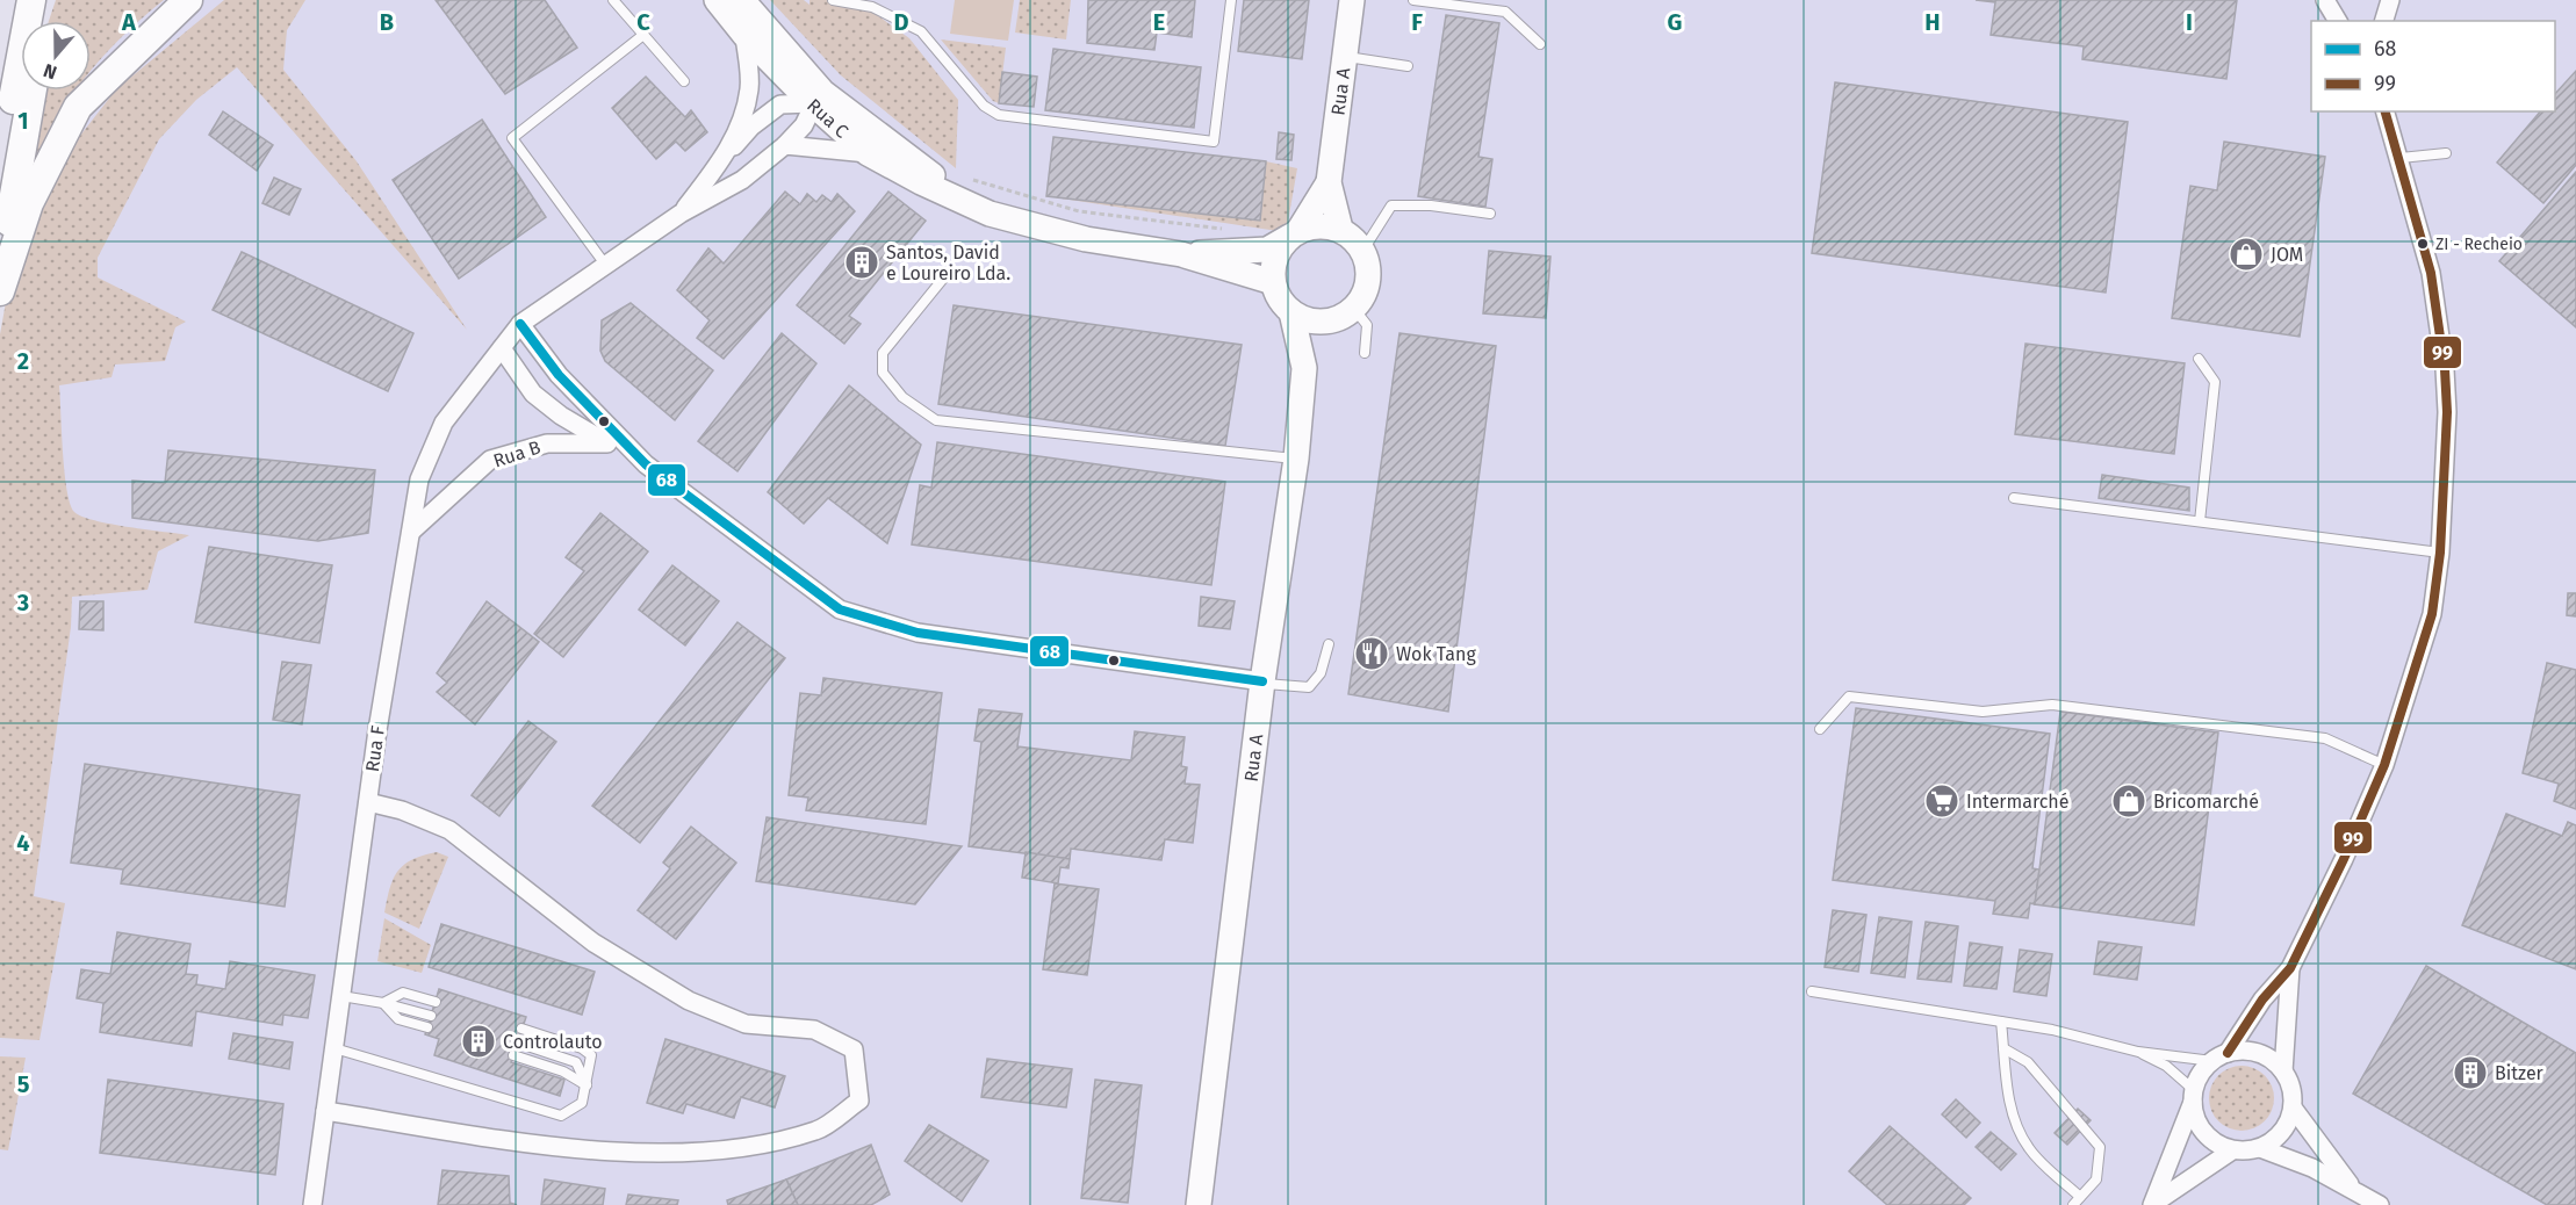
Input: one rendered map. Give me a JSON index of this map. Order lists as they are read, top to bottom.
{
  "streets": {
    "street": [
      "Rua A",
      "Rua C",
      "Rua B",
      "Rua F"
    ]
  },
  "crossings": [
    ["Rua A", "Rua C"],
    ["Rua A", "Rua B"],
    ["Rua B", "Rua F"]
  ],
  "places": {
    "other": ["ZI - Recheio"],
    "shop": ["JOM", "Bricomarché"],
    "building": ["Santos, David e Loureiro Lda.", "Controlauto", "Bitzer"],
    "restaurant": ["Wok Tang"],
    "supermarket": ["Intermarché"]
  },
  "lines": ["transit line 99", "transit line 68"],
  "legend": ["68", "99"],
  "north": "bottom",
  "grid": {
    "columns": [
      "A",
      "B",
      "C",
      "D",
      "E",
      "F",
      "G",
      "H",
      "I"
    ],
    "rows": [
      "1",
      "2",
      "3",
      "4",
      "5"
    ]
  }
}
